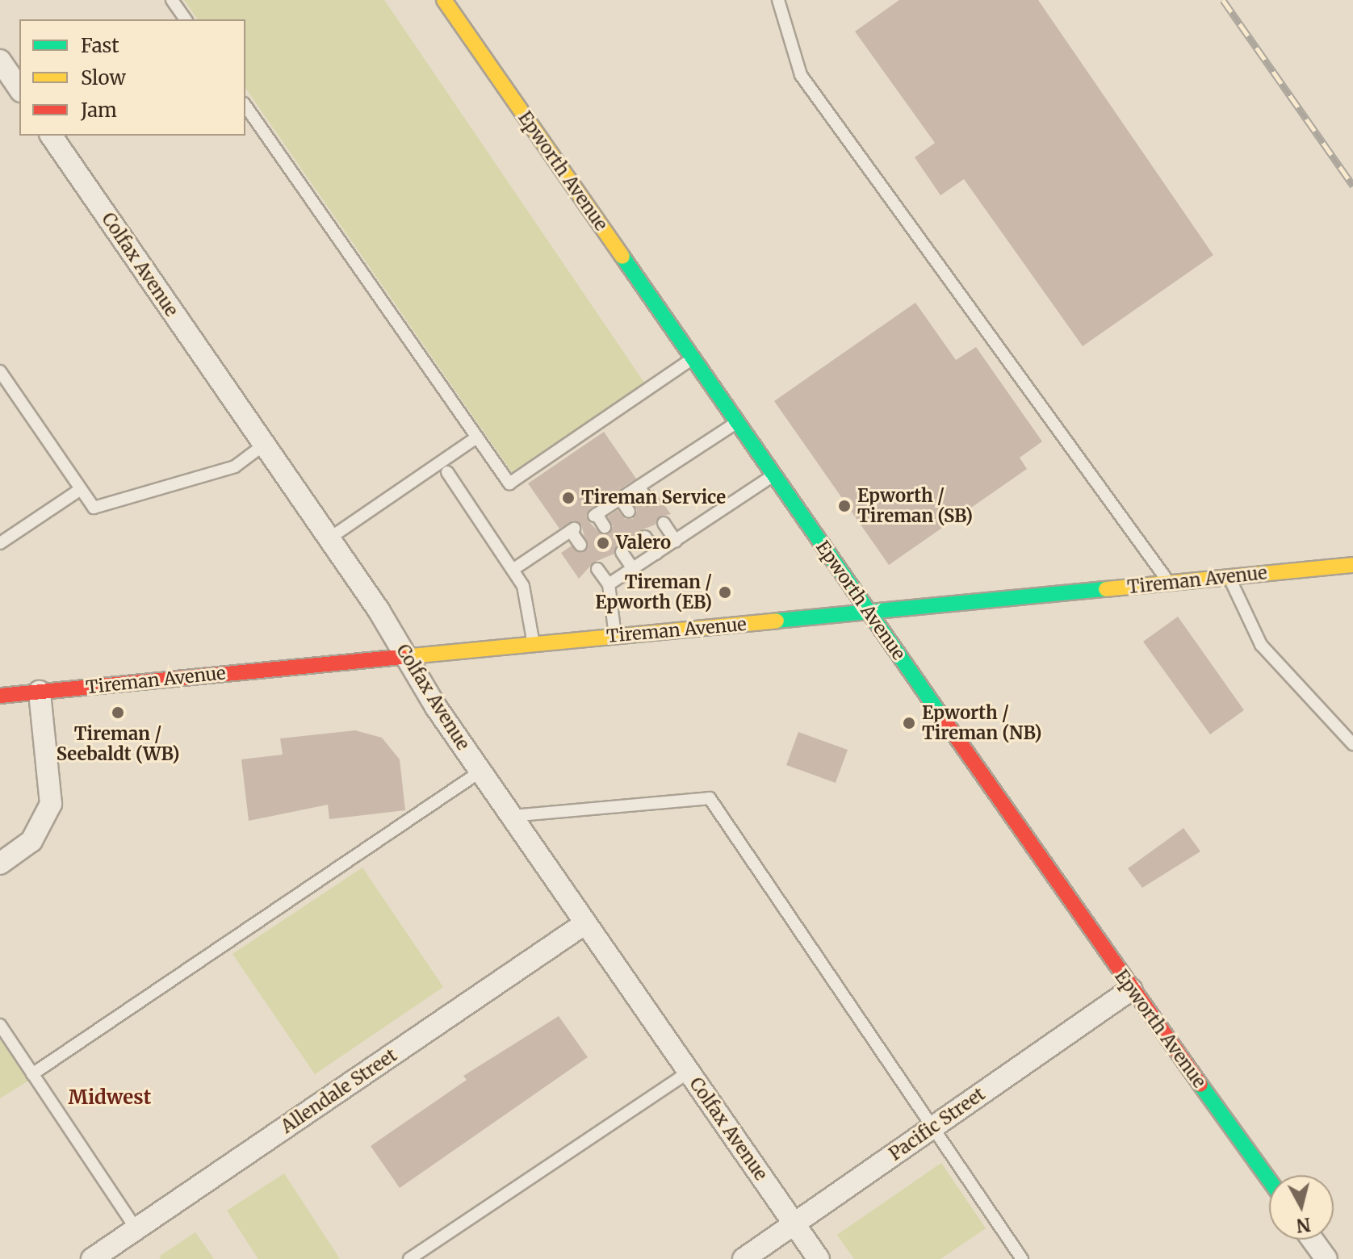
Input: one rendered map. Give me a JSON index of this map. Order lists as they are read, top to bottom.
{
  "streets": {
    "street": [
      "Epworth Avenue",
      "Colfax Avenue",
      "Tireman Avenue",
      "Allendale Street",
      "Pacific Street"
    ]
  },
  "crossings": [
    ["Epworth Avenue", "Tireman Avenue"],
    ["Epworth Avenue", "Pacific Street"],
    ["Colfax Avenue", "Tireman Avenue"],
    ["Colfax Avenue", "Allendale Street"],
    ["Colfax Avenue", "Pacific Street"]
  ],
  "districts": ["Midwest"],
  "places": [
    "Tireman Service",
    "Epworth / Tireman (SB)",
    "Valero",
    "Tireman / Epworth (EB)",
    "Tireman / Seebaldt (WB)",
    "Epworth / Tireman (NB)"
  ],
  "legend": ["Fast", "Slow", "Jam"],
  "north": "bottom"
}
